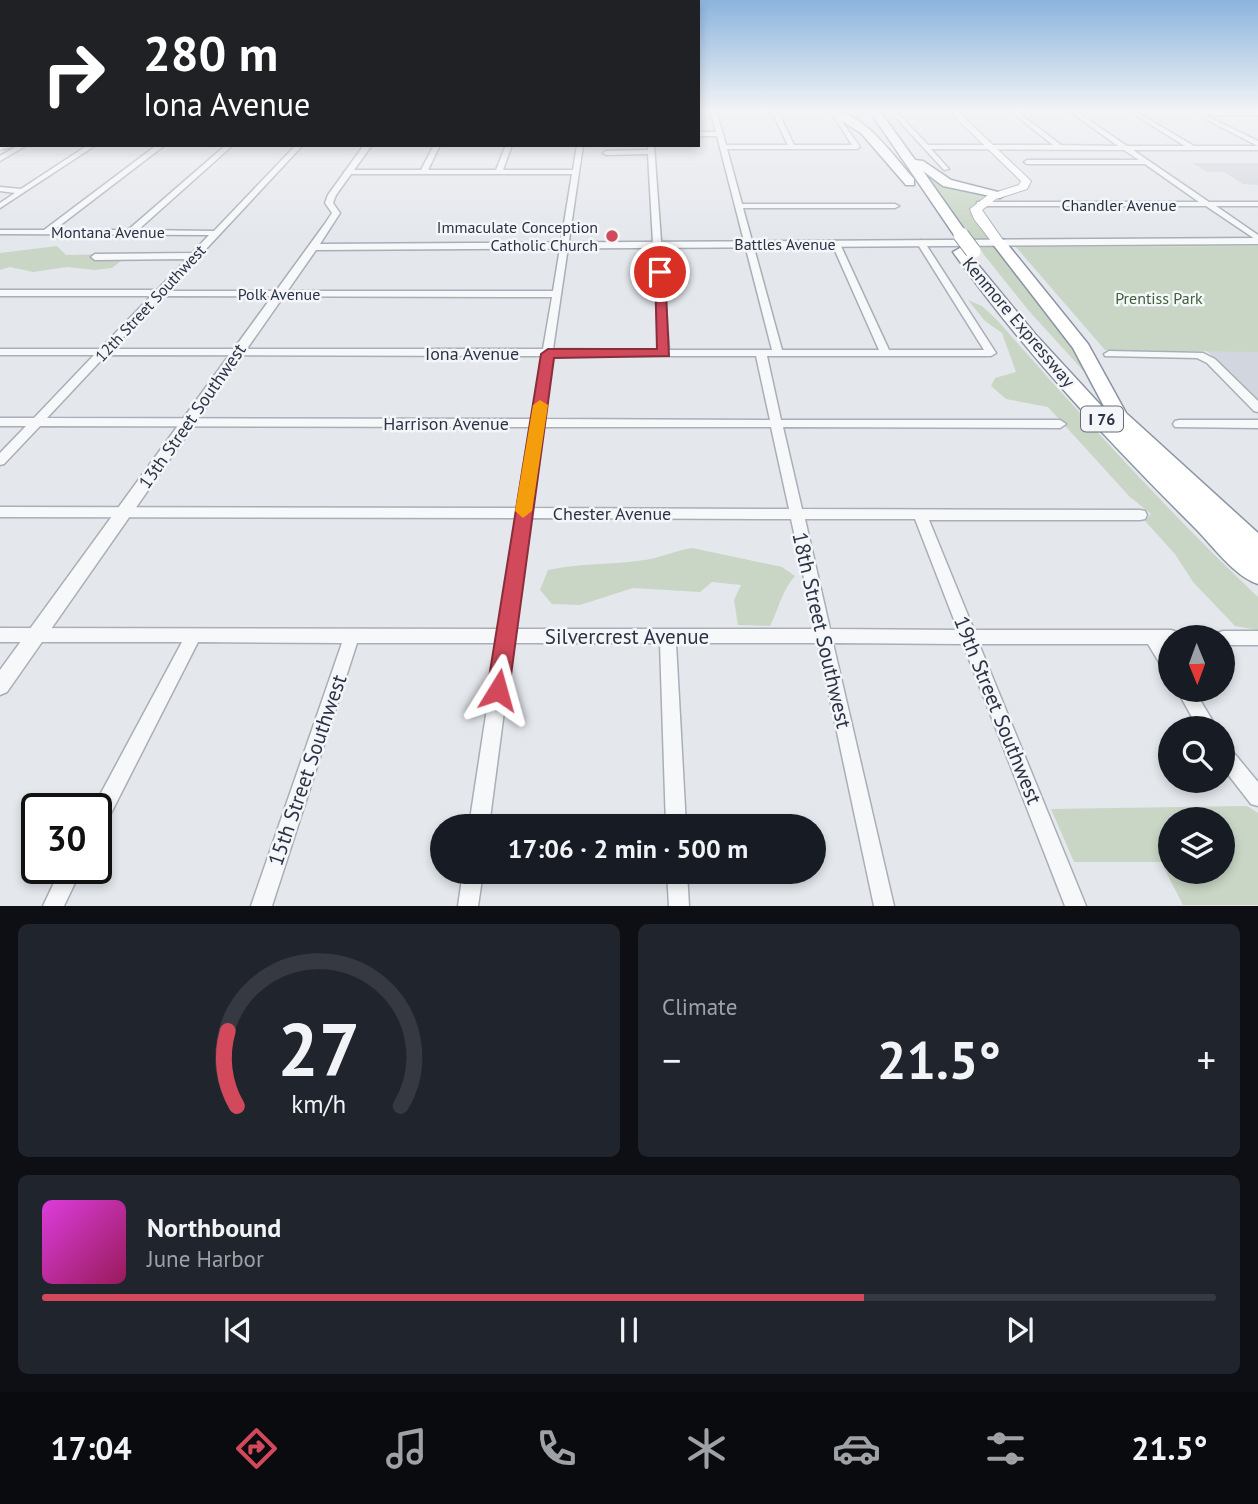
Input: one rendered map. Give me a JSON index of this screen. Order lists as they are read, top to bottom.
{
  "streets": {
    "highway": ["Kenmore Expressway", "I 76"],
    "street": [
      "Chandler Avenue",
      "Montana Avenue",
      "Battles Avenue",
      "Polk Avenue",
      "12th Street Southwest",
      "Iona Avenue",
      "13th Street Southwest",
      "Harrison Avenue",
      "Chester Avenue",
      "18th Street Southwest",
      "Silvercrest Avenue",
      "19th Street Southwest",
      "15th Street Southwest"
    ]
  },
  "crossings": [
    ["Montana Avenue", "12th Street Southwest"],
    ["Battles Avenue", "13th Street Southwest"],
    ["Polk Avenue", "12th Street Southwest"],
    ["Polk Avenue", "13th Street Southwest"],
    ["12th Street Southwest", "Iona Avenue"],
    ["12th Street Southwest", "Harrison Avenue"],
    ["Iona Avenue", "13th Street Southwest"],
    ["Iona Avenue", "18th Street Southwest"],
    ["13th Street Southwest", "Harrison Avenue"],
    ["13th Street Southwest", "Chester Avenue"],
    ["13th Street Southwest", "Silvercrest Avenue"],
    ["Harrison Avenue", "18th Street Southwest"],
    ["Chester Avenue", "18th Street Southwest"],
    ["Chester Avenue", "19th Street Southwest"],
    ["18th Street Southwest", "Silvercrest Avenue"],
    ["Silvercrest Avenue", "19th Street Southwest"],
    ["Silvercrest Avenue", "15th Street Southwest"]
  ],
  "parks": ["Prentiss Park"],
  "places": ["Immaculate Conception Catholic Church"],
  "north": "bottom",
  "page": {
    "turn": ["280 m", "Iona Avenue"],
    "limit": "30",
    "trip": "17:06 · 2 min · 500 m",
    "tile": "Climate",
    "heat": ["−", "21.5°", "+"],
    "song": ["Northbound", "June Harbor"],
    "tabs": ["17:04", "21.5°"],
    "gauge": ["27", "km/h"]
  }
}
